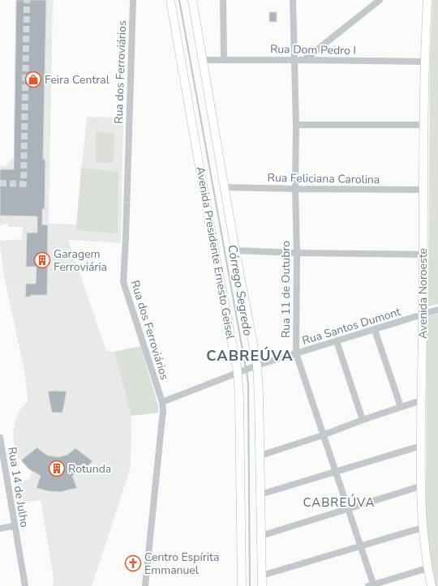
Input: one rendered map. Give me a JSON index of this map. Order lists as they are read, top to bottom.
{
  "streets": {
    "main road": ["Avenida Presidente Ernesto Geisel", "Avenida Noroeste"],
    "street": [
      "Rua Dom Pedro I",
      "Rua dos Ferroviários",
      "Rua Feliciana Carolina",
      "Rua 11 de Outubro",
      "Rua Santos Dumont",
      "Rua 14 de Julho"
    ]
  },
  "crossings": [
    ["Rua Dom Pedro I", "Avenida Presidente Ernesto Geisel"],
    ["Rua Dom Pedro I", "Rua 11 de Outubro"],
    ["Rua Dom Pedro I", "Avenida Noroeste"],
    ["Rua dos Ferroviários", "Rua Santos Dumont"],
    ["Rua Feliciana Carolina", "Avenida Presidente Ernesto Geisel"],
    ["Rua Feliciana Carolina", "Rua 11 de Outubro"],
    ["Rua Feliciana Carolina", "Avenida Noroeste"],
    ["Avenida Presidente Ernesto Geisel", "Rua Santos Dumont"],
    ["Rua 11 de Outubro", "Rua Santos Dumont"],
    ["Avenida Noroeste", "Rua Santos Dumont"]
  ],
  "districts": ["CABREÚVA", "CABREÚVA"],
  "water": ["Córrego Segredo"],
  "places": {
    "shop": ["Feira Central"],
    "building": ["Garagem Ferroviária", "Rotunda"],
    "church": ["Centro Espírita Emmanuel"]
  }
}
